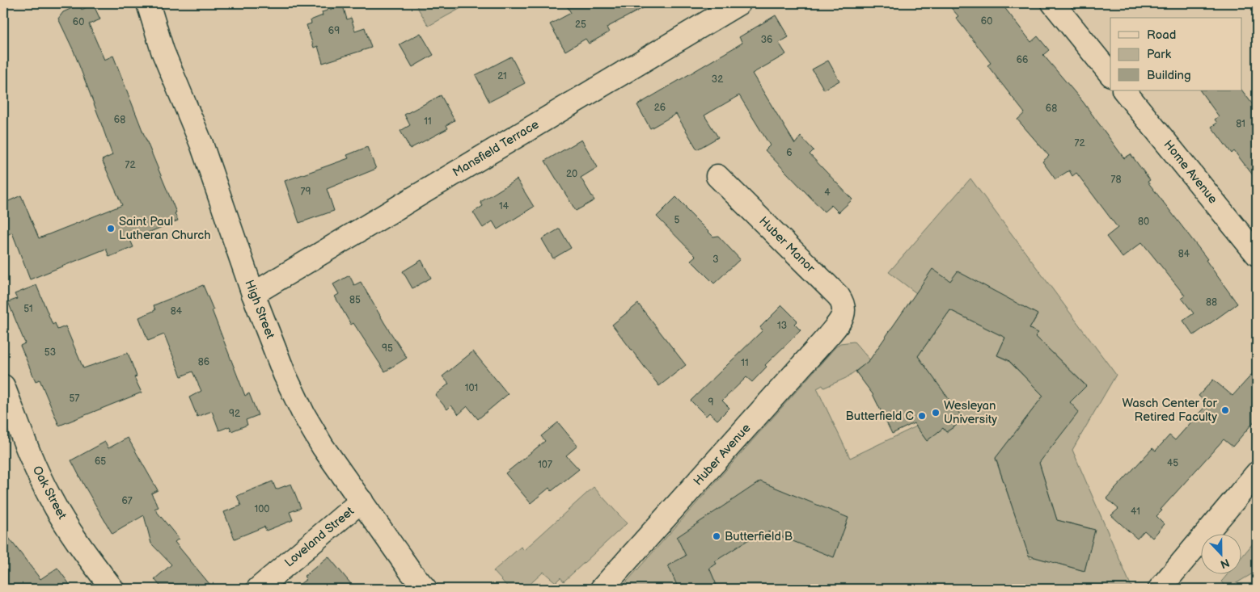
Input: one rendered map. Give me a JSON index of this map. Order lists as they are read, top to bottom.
{
  "streets": {
    "street": [
      "Mansfield Terrace",
      "Home Avenue",
      "Huber Manor",
      "High Street",
      "Huber Avenue",
      "Oak Street",
      "Loveland Street"
    ]
  },
  "crossings": [
    ["Mansfield Terrace", "High Street"],
    ["Huber Manor", "Huber Avenue"],
    ["High Street", "Loveland Street"]
  ],
  "places": [
    "Saint Paul Lutheran Church",
    "Wasch Center for Retired Faculty",
    "Wesleyan University",
    "Butterfield C",
    "Butterfield B"
  ],
  "house_numbers": [
    "60",
    "60",
    "25",
    "69",
    "36",
    "66",
    "21",
    "32",
    "26",
    "68",
    "68",
    "11",
    "81",
    "72",
    "6",
    "72",
    "20",
    "78",
    "79",
    "4",
    "14",
    "5",
    "80",
    "84",
    "3",
    "85",
    "88",
    "51",
    "84",
    "13",
    "95",
    "53",
    "86",
    "11",
    "101",
    "57",
    "9",
    "92",
    "65",
    "45",
    "107",
    "67",
    "100",
    "41"
  ],
  "legend": ["Road", "Park", "Building"],
  "north": "bottom"
}
